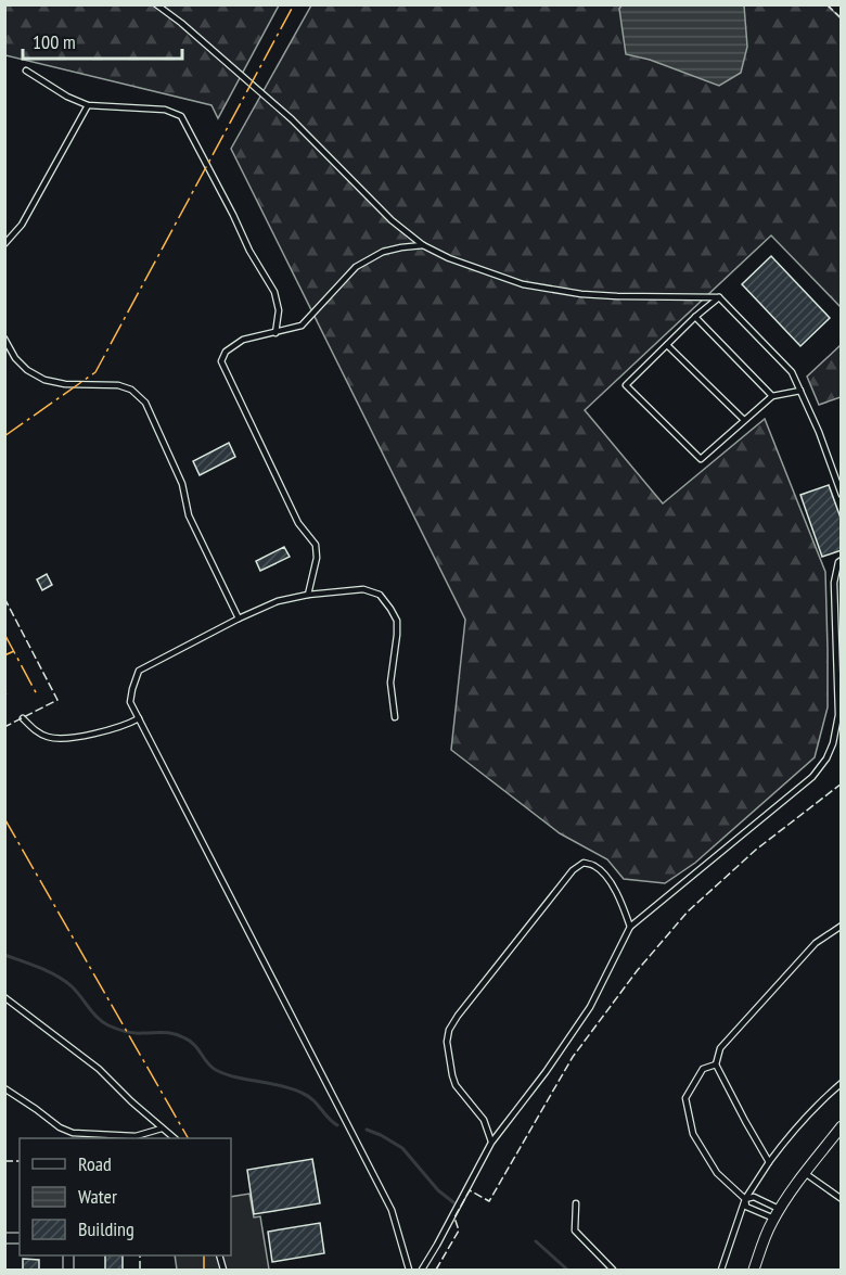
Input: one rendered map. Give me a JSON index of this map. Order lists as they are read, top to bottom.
{
  "legend": ["Road", "Water", "Building"],
  "scale_bar": "100 m"
}
